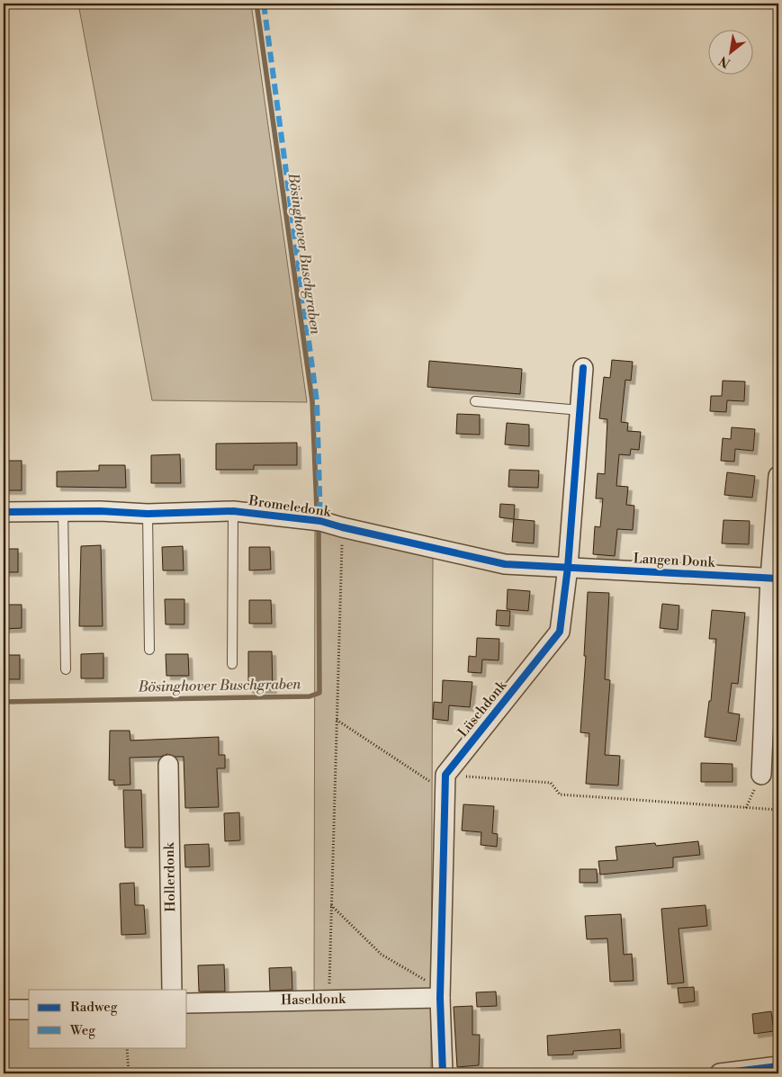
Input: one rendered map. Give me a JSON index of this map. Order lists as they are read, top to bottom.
{
  "streets": {
    "street": [
      "Bromeledonk",
      "Langen Donk",
      "Lüschdonk",
      "Hollerdonk",
      "Haseldonk"
    ]
  },
  "crossings": [
    ["Bromeledonk", "Langen Donk"],
    ["Bromeledonk", "Lüschdonk"],
    ["Langen Donk", "Lüschdonk"]
  ],
  "water": ["Bösinghover Buschgraben"],
  "legend": ["Radweg", "Weg"],
  "north": "bottom left"
}
